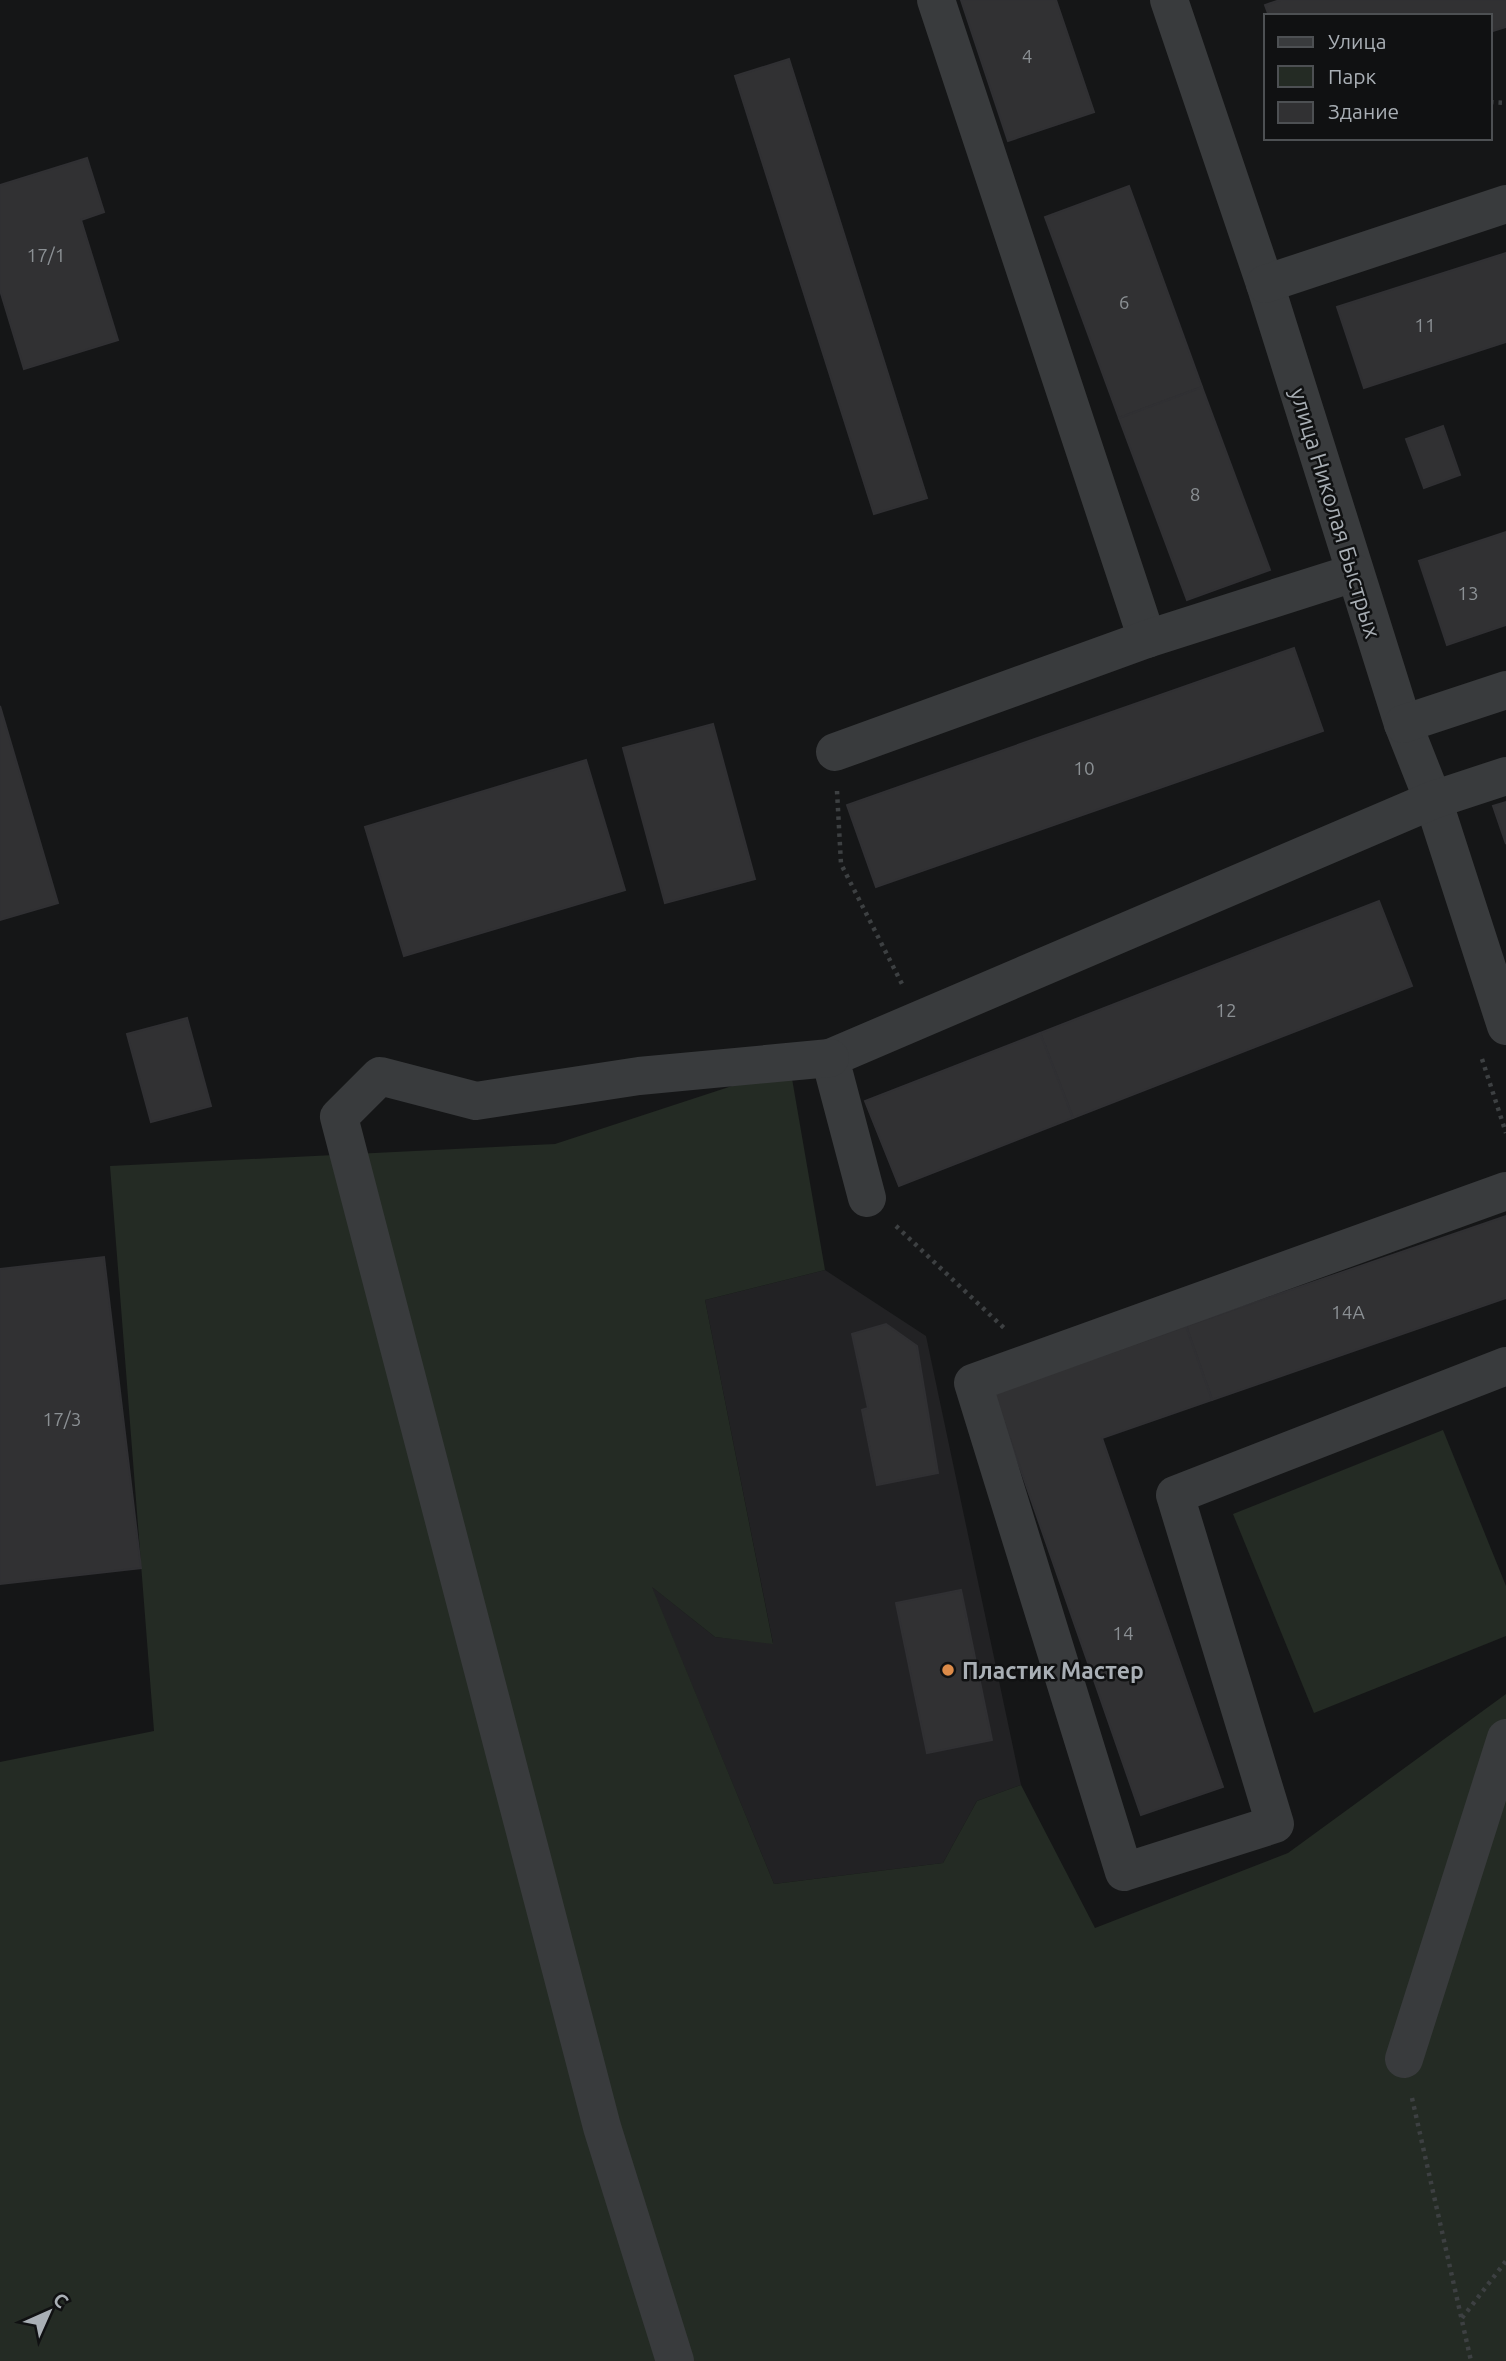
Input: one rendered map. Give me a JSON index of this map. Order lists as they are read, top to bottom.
{
  "streets": {
    "street": ["улица Николая Быстрых"]
  },
  "places": ["Пластик Мастер"],
  "house_numbers": [
    "4",
    "17/1",
    "6",
    "11",
    "8",
    "13",
    "10",
    "12",
    "14А",
    "17/3",
    "14"
  ],
  "legend": ["Улица", "Парк", "Здание"],
  "north": "top right"
}
